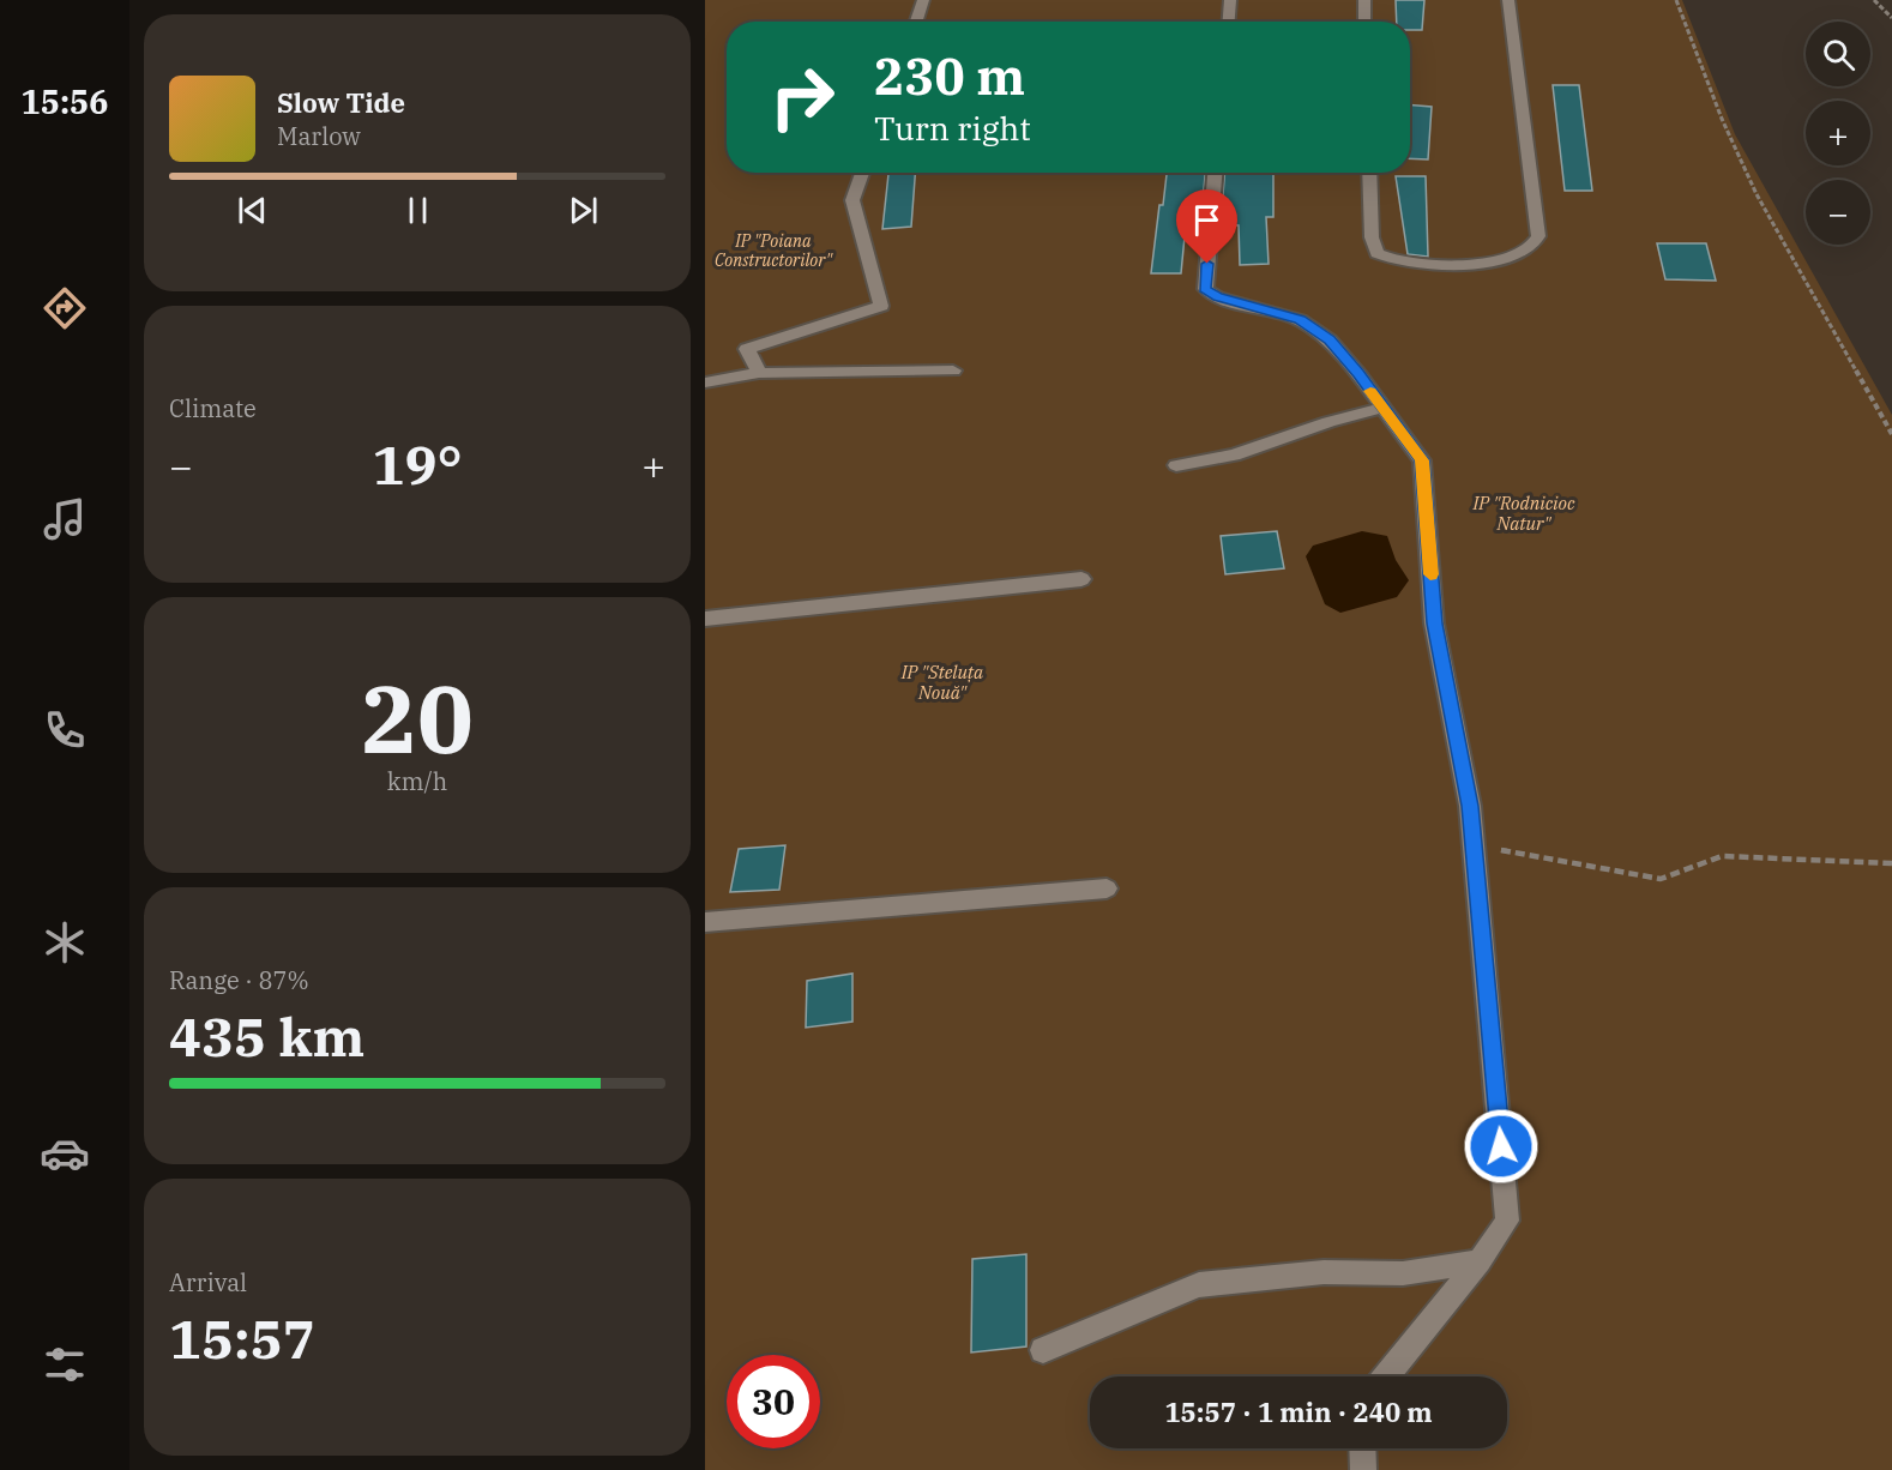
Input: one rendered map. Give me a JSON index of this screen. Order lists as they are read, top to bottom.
{
  "parks": ["IP \"Poiana Constructorilor\"", "IP \"Rodnicioc Natur\"", "IP \"Steluța Nouă\""],
  "page": {
    "tabs": "15:56",
    "map_buttons": ["+", "−"],
    "turn": ["230 m", "Turn right"],
    "song": ["Slow Tide", "Marlow"],
    "tile": [
      "Climate",
      ["20", "km/h"],
      ["Range · 87%", "435 km"],
      ["Arrival", "15:57"]
    ],
    "heat": ["−", "19°", "+"],
    "limit": "30",
    "trip": "15:57 · 1 min · 240 m"
  }
}
